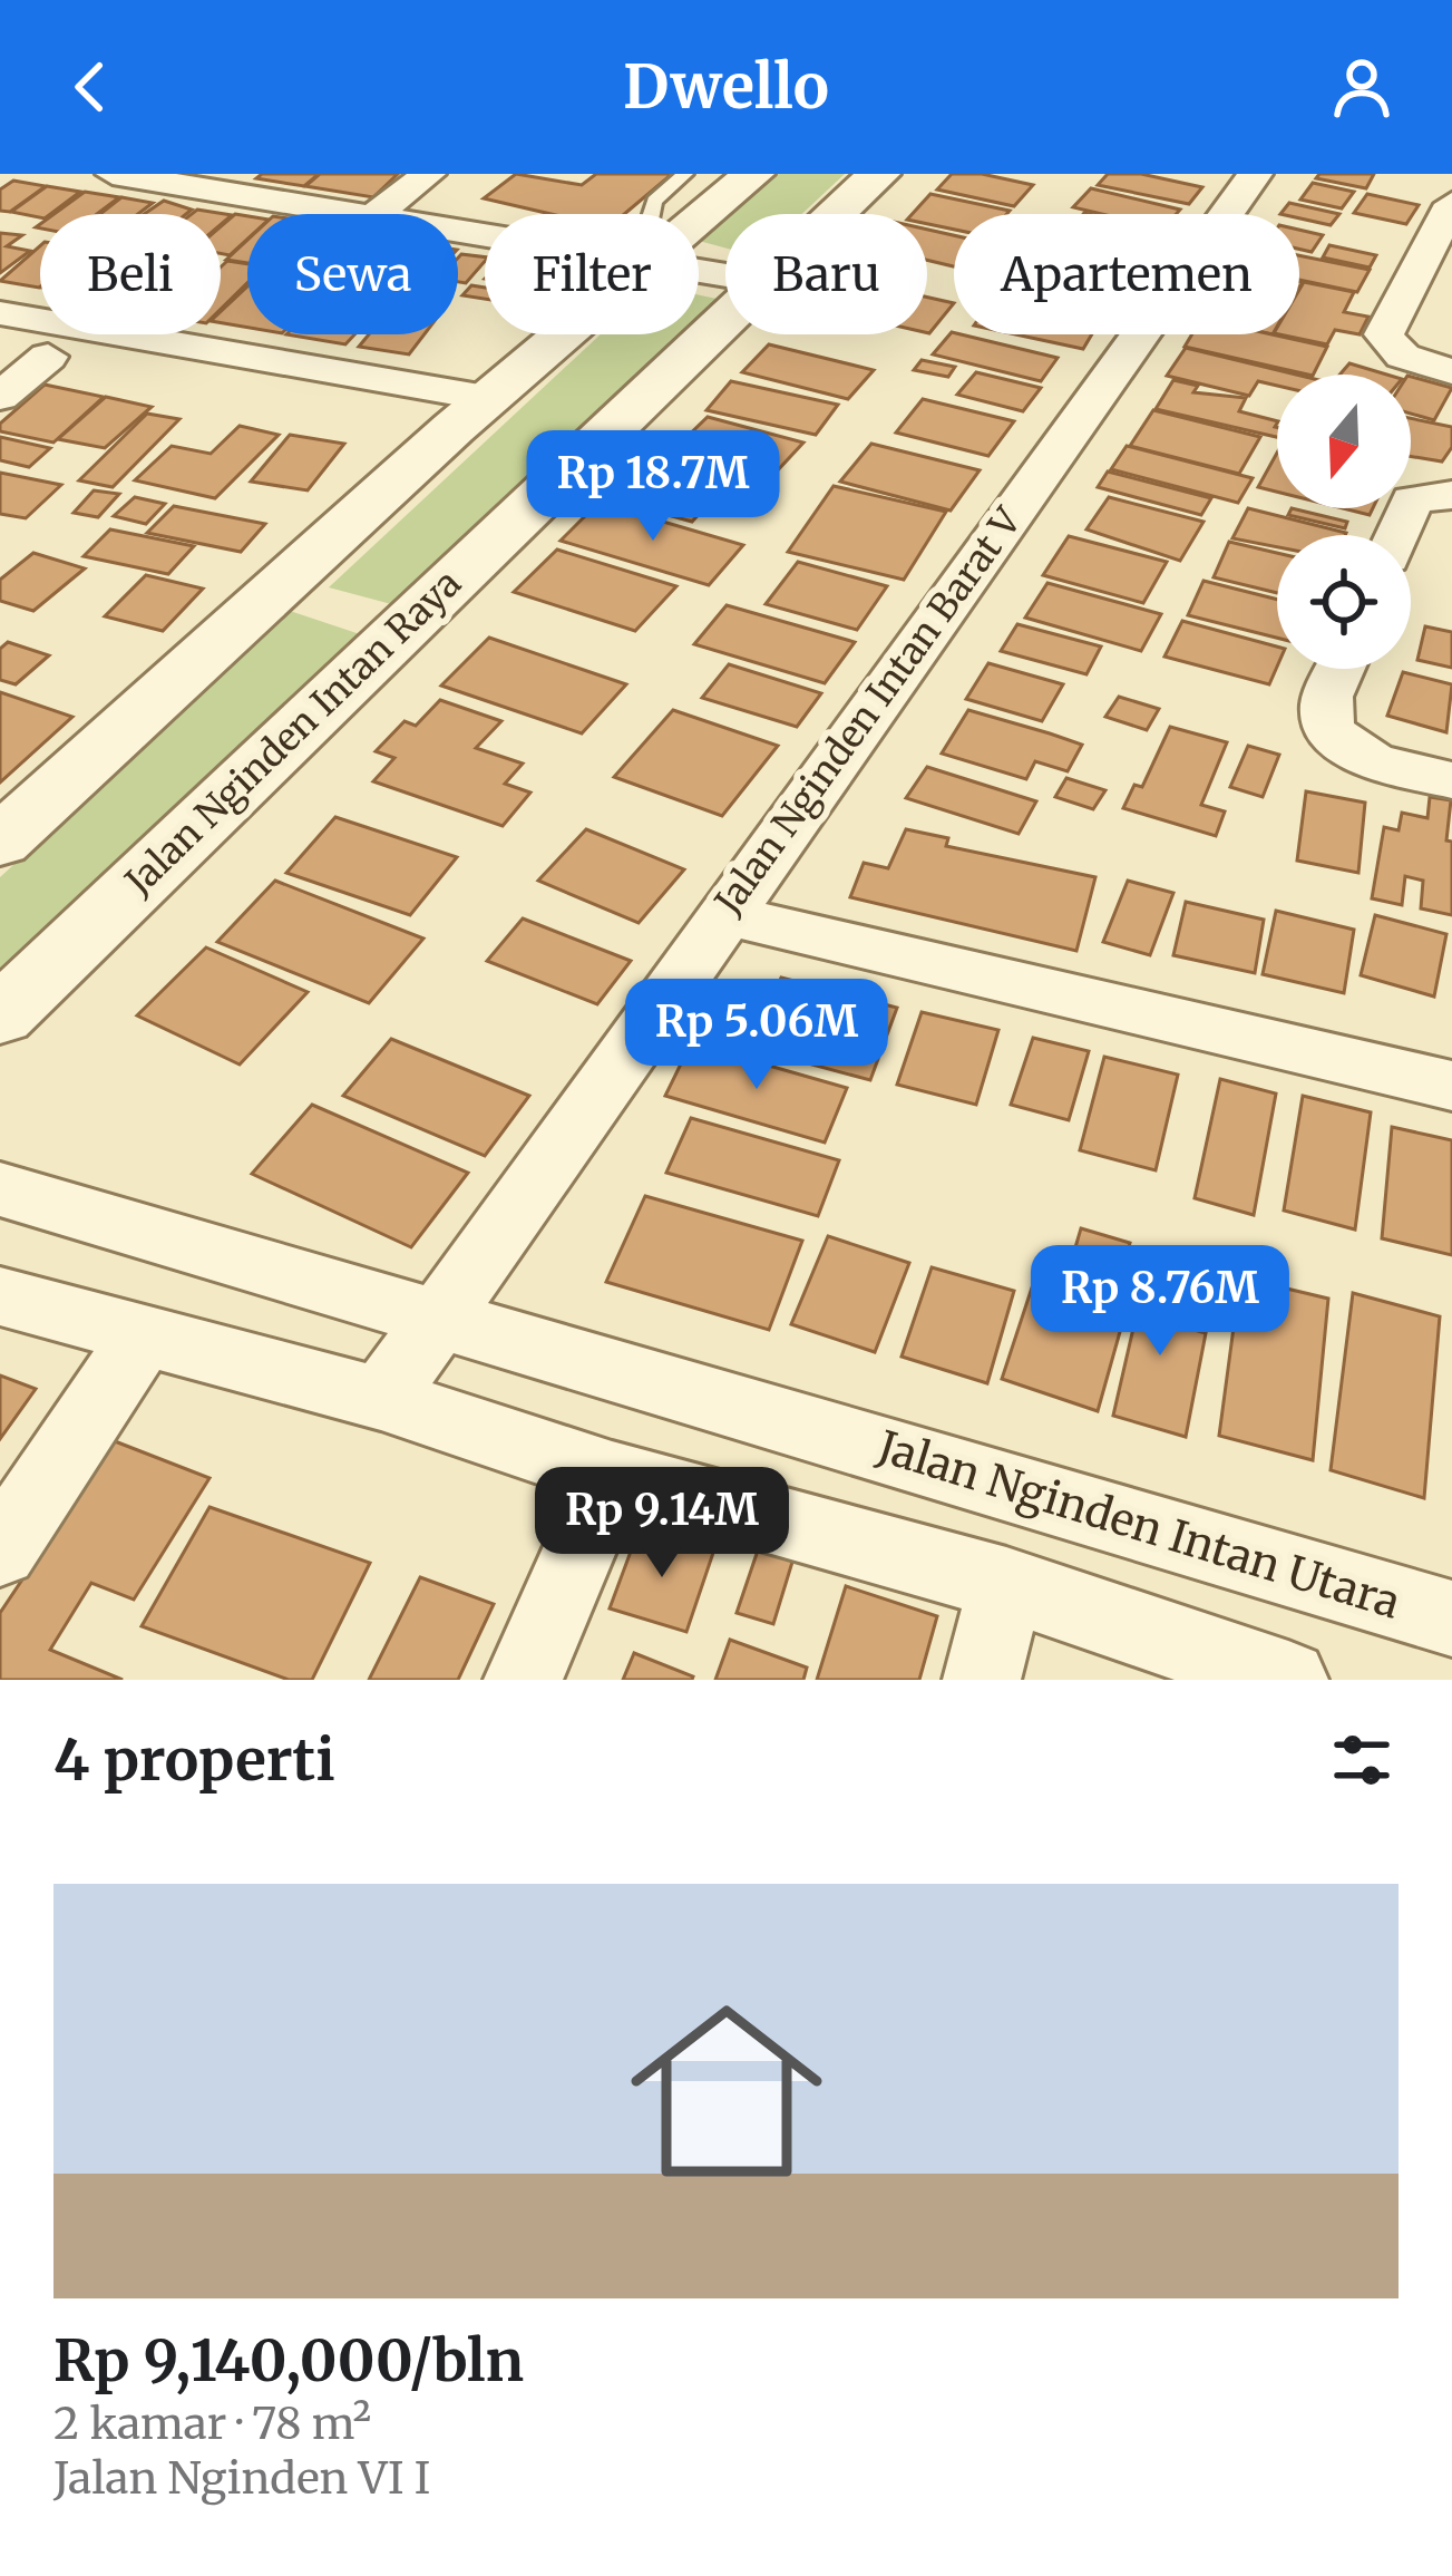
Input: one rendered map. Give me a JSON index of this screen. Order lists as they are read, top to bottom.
{
  "streets": {
    "street": ["Jalan Nginden Intan Barat V", "Jalan Nginden Intan Raya", "Jalan Nginden Intan Utara"]
  },
  "crossings": [
    ["Jalan Nginden Intan Barat V", "Jalan Nginden Intan Utara"]
  ],
  "north": "bottom",
  "page": {
    "header": "Dwello",
    "chip": [
      "Beli",
      "Sewa",
      "Filter",
      "Baru",
      "Apartemen"
    ],
    "price": [
      "Rp 18.7M",
      "Rp 5.06M",
      "Rp 8.76M",
      "Rp 9.14M"
    ],
    "heading": "4 properti",
    "list": [
      {
        "name": "Rp 9,140,000/bln",
        "note": "2 kamar · 78 m² · Jalan Nginden VI I"
      }
    ]
  }
}
